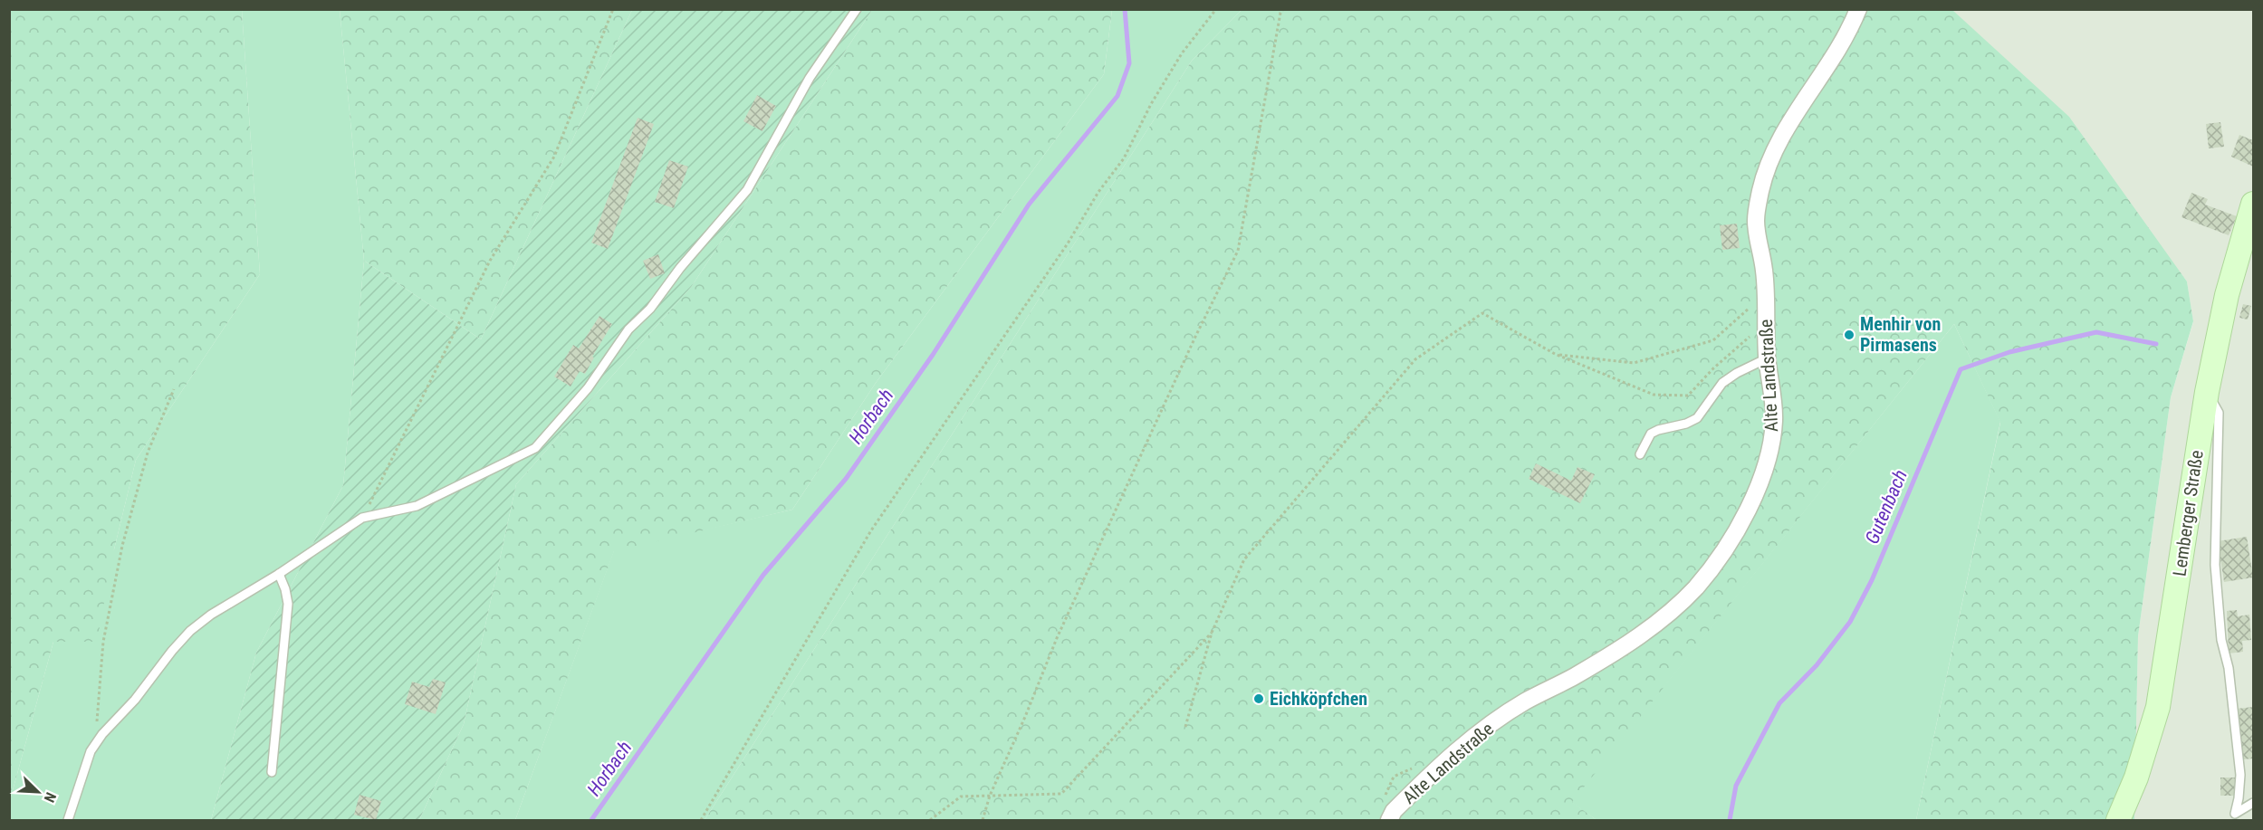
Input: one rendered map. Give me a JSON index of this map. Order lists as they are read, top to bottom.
{
  "streets": {
    "main road": ["Lemberger Straße"],
    "street": ["Alte Landstraße"]
  },
  "water": ["Horbach", "Gutenbach"],
  "places": ["Menhir von Pirmasens", "Eichköpfchen"],
  "north": "bottom right"
}
